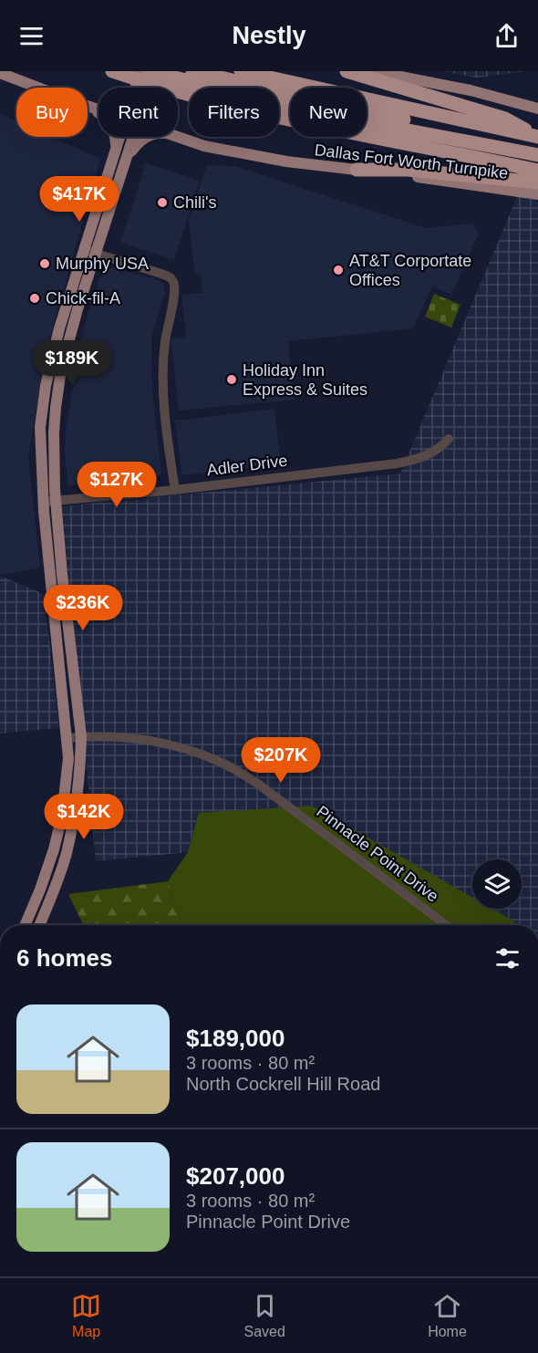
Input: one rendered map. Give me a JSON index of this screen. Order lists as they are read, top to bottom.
{
  "streets": {
    "main road": ["Dallas Fort Worth Turnpike"],
    "street": ["Adler Drive", "Pinnacle Point Drive"]
  },
  "places": [
    "Chili's",
    "Murphy USA",
    "AT&T Corportate Offices",
    "Chick-fil-A",
    "Holiday Inn Express & Suites"
  ],
  "page": {
    "header": "Nestly",
    "chip": [
      "Buy",
      "Rent",
      "Filters",
      "New"
    ],
    "price": [
      "$417K",
      "$189K",
      "$127K",
      "$236K",
      "$207K",
      "$142K"
    ],
    "heading": "6 homes",
    "list": [
      {
        "name": "$189,000",
        "note": "3 rooms · 80 m² · North Cockrell Hill Road"
      },
      {
        "name": "$207,000",
        "note": "3 rooms · 80 m² · Pinnacle Point Drive"
      }
    ],
    "tabs": ["Map", "Saved", "Home"]
  }
}
